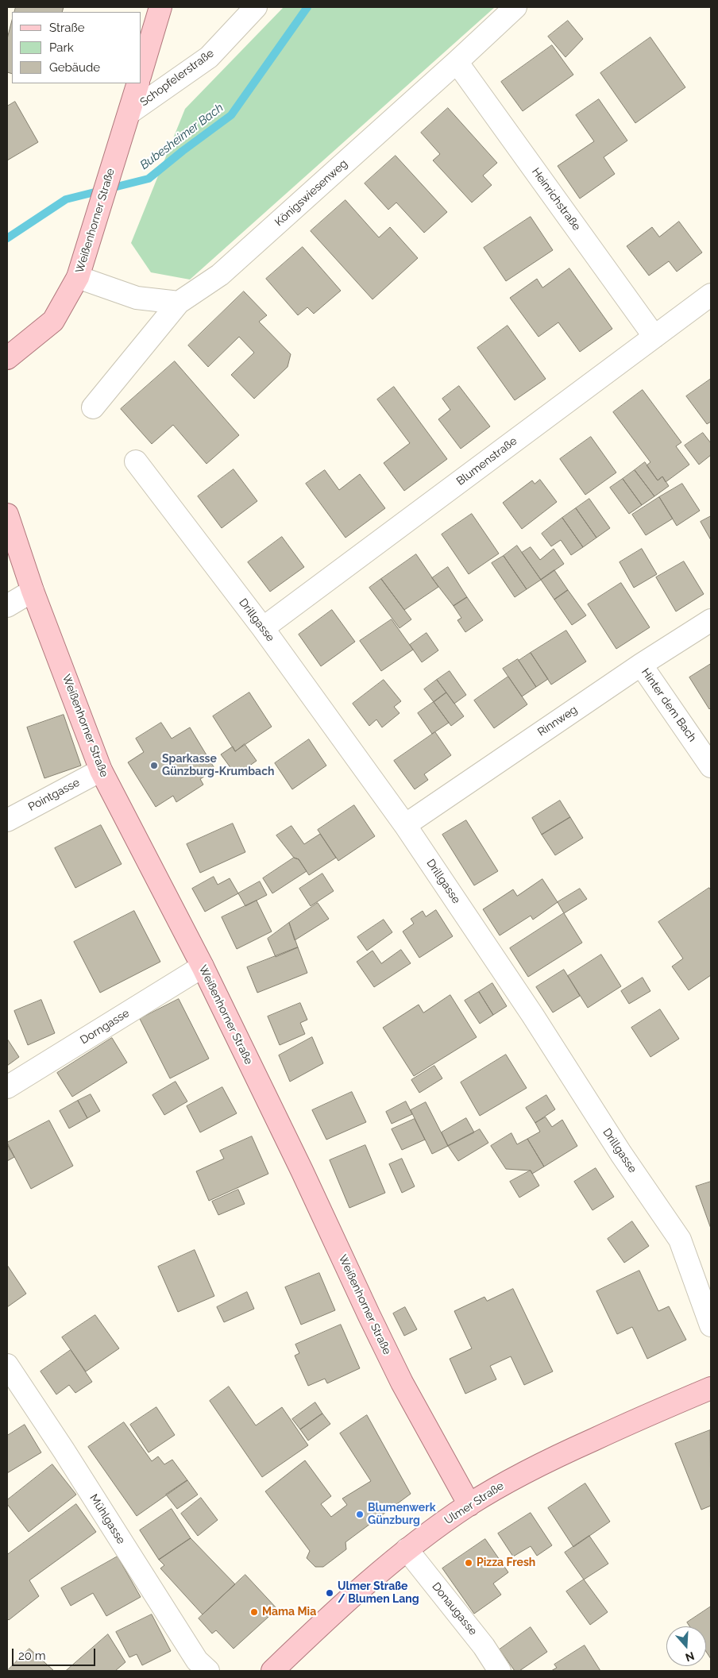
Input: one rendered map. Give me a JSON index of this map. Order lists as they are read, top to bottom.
{
  "streets": {
    "main road": ["Weißenhorner Straße", "Ulmer Straße"],
    "street": [
      "Schopfelerstraße",
      "Königswiesenweg",
      "Heinrichstraße",
      "Blumenstraße",
      "Drillgasse",
      "Hinter dem Bach",
      "Rinnweg",
      "Pointgasse",
      "Dorngasse",
      "Mühlgasse",
      "Donaugasse"
    ]
  },
  "crossings": [
    ["Schopfelerstraße", "Weißenhorner Straße"],
    ["Königswiesenweg", "Heinrichstraße"],
    ["Heinrichstraße", "Blumenstraße"],
    ["Weißenhorner Straße", "Pointgasse"],
    ["Weißenhorner Straße", "Dorngasse"],
    ["Weißenhorner Straße", "Ulmer Straße"],
    ["Blumenstraße", "Drillgasse"],
    ["Drillgasse", "Rinnweg"],
    ["Hinter dem Bach", "Rinnweg"],
    ["Ulmer Straße", "Donaugasse"]
  ],
  "water": ["Bubesheimer Bach"],
  "places": [
    "Sparkasse Günzburg-Krumbach",
    "Blumenwerk Günzburg",
    "Pizza Fresh",
    "Ulmer Straße / Blumen Lang",
    "Mama Mia"
  ],
  "legend": ["Straße", "Park", "Gebäude"],
  "scale_bar": "20 m",
  "north": "bottom"
}
